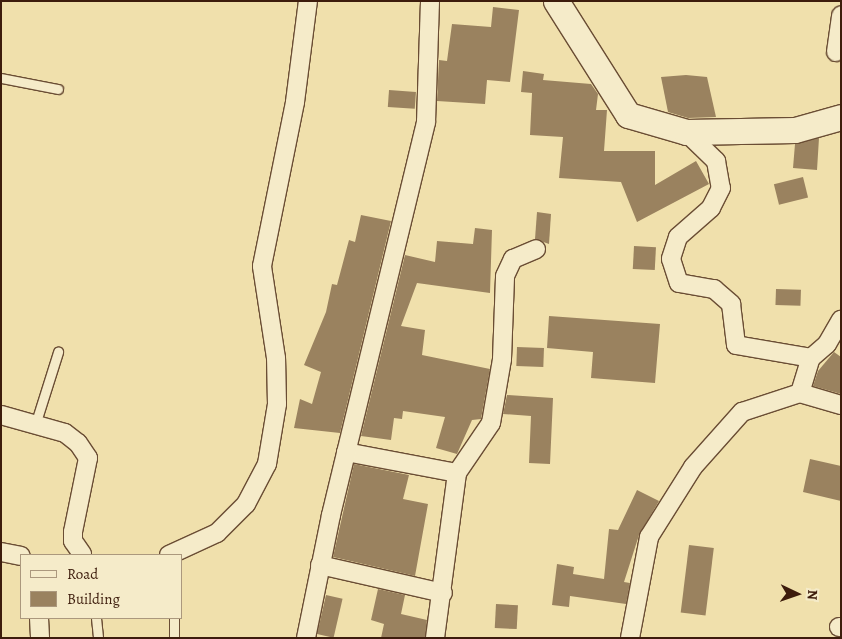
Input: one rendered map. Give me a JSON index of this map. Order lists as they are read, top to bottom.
{
  "legend": ["Road", "Building"],
  "north": "right"
}
